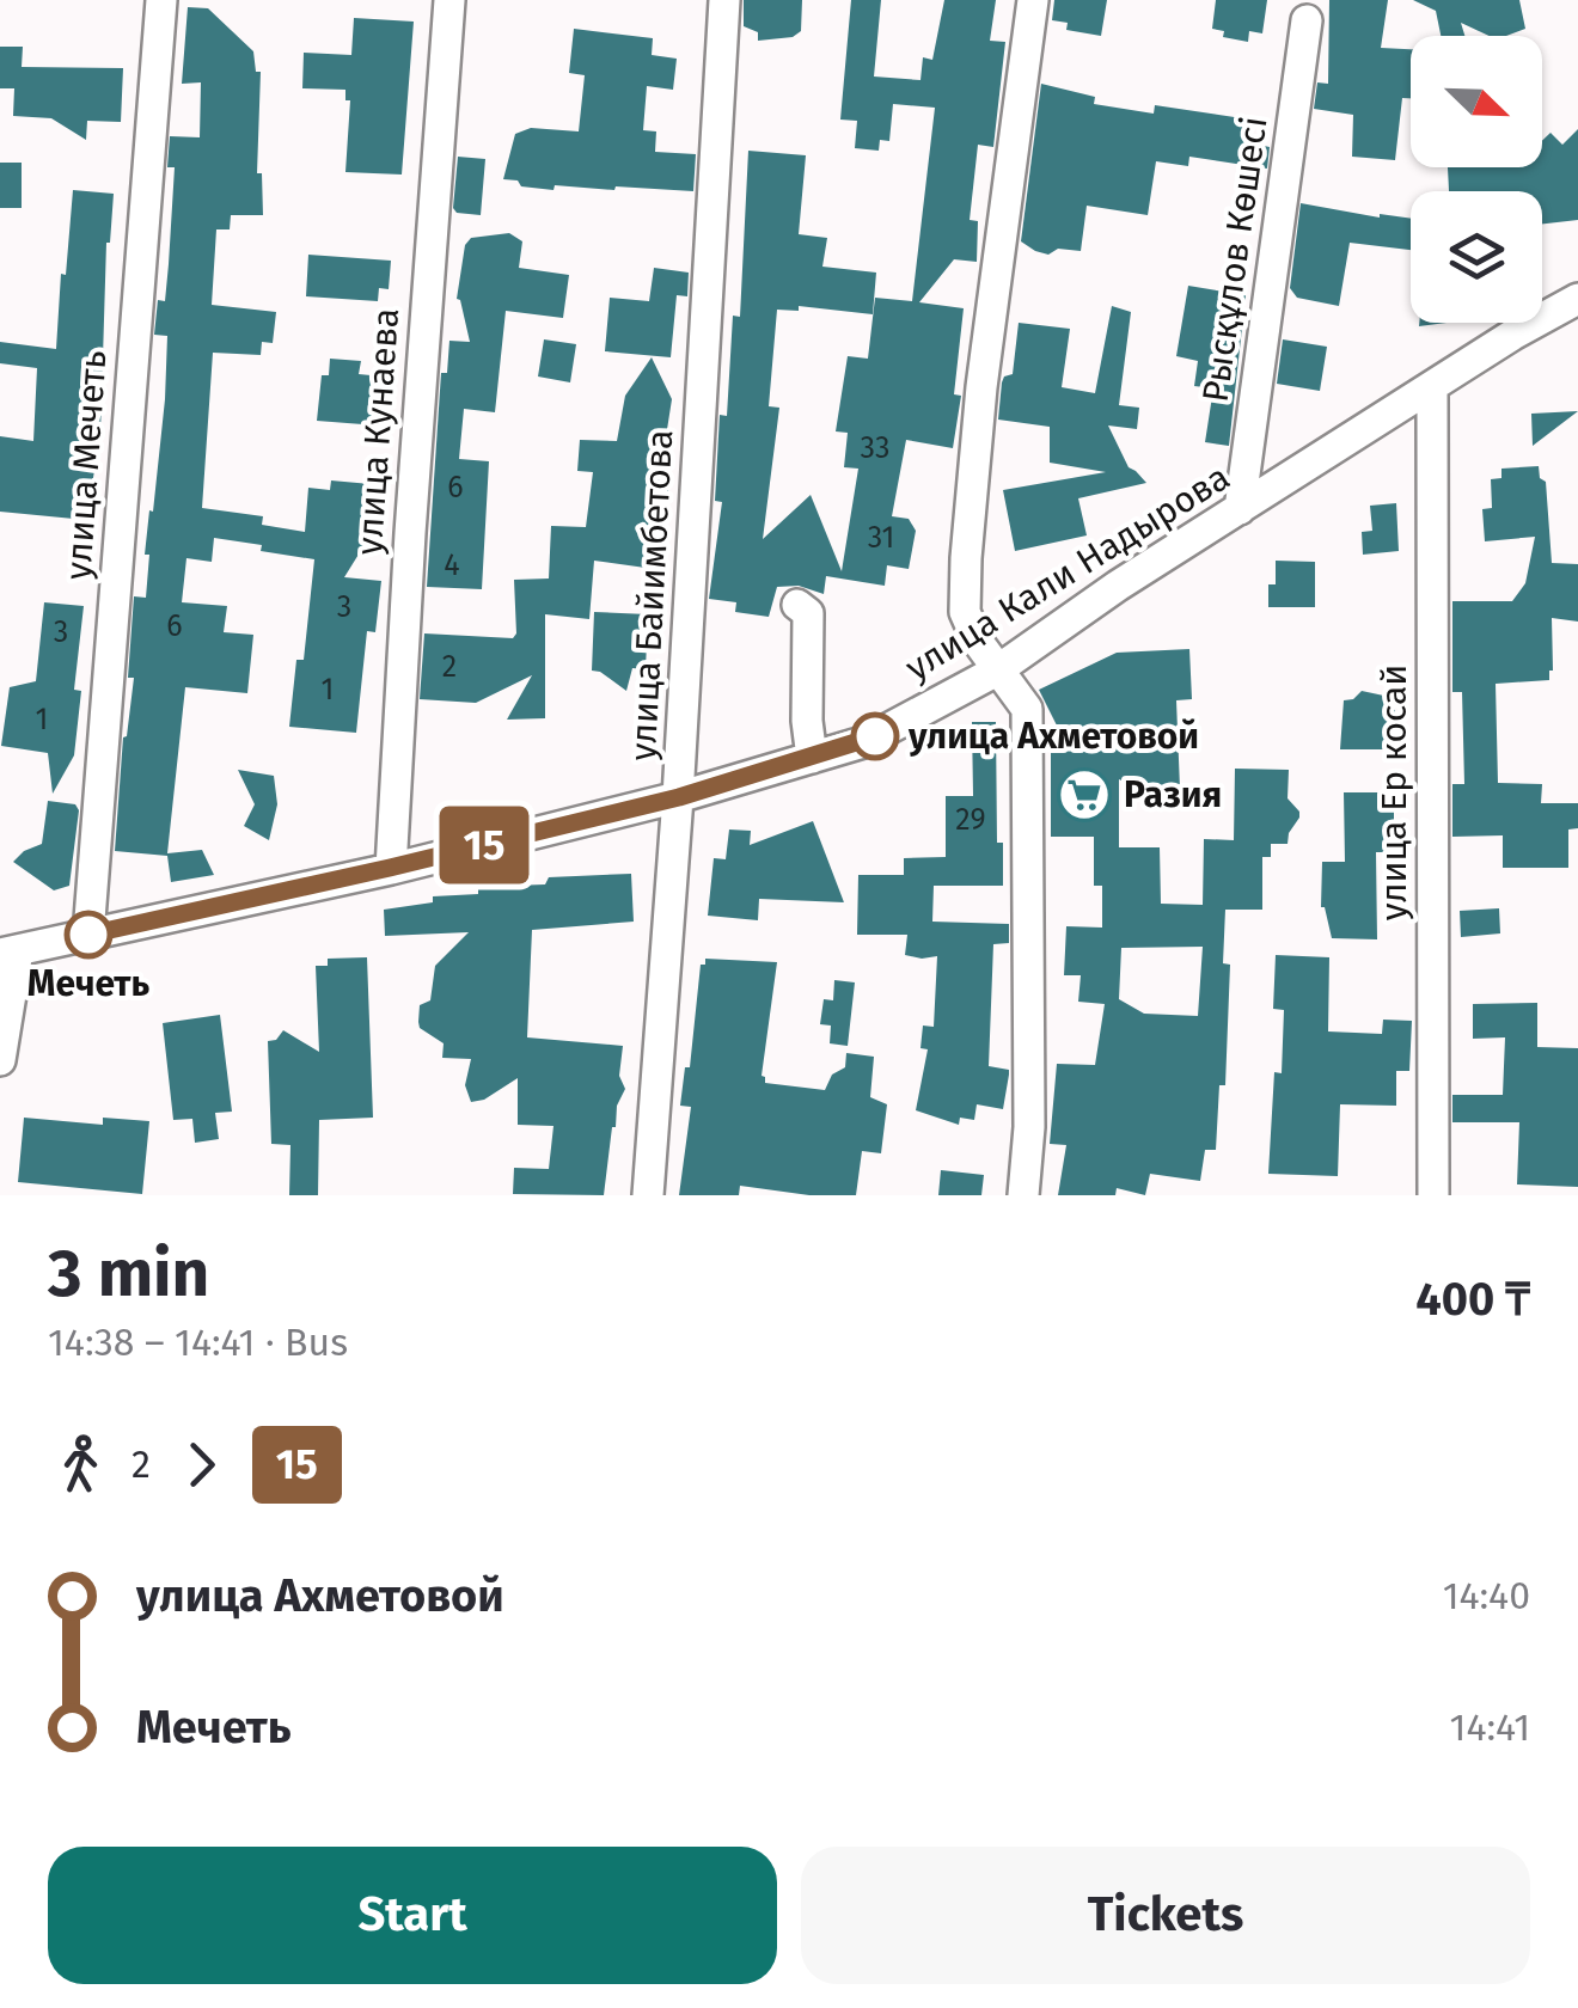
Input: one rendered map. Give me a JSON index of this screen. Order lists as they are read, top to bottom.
{
  "streets": {
    "street": [
      "Рысқұлов Көшесі",
      "улица Кунаева",
      "улица Мечеть",
      "улица Кали Надырова",
      "улица Байимбетова",
      "улица Ер косай"
    ]
  },
  "crossings": [
    ["Рысқұлов Көшесі", "улица Кали Надырова"],
    ["улица Кунаева", "улица Кали Надырова"],
    ["улица Мечеть", "улица Кали Надырова"],
    ["улица Кали Надырова", "улица Байимбетова"],
    ["улица Кали Надырова", "улица Ер косай"]
  ],
  "places": {
    "other": ["улица Ахметовой", "Мечеть"],
    "supermarket": ["Разия"]
  },
  "lines": ["bus line 15"],
  "house_numbers": [
    "33",
    "6",
    "31",
    "4",
    "3",
    "6",
    "3",
    "2",
    "1",
    "1",
    "29"
  ],
  "north": "bottom right",
  "page": {
    "on_map": "15",
    "heading": ["3 min", "14:38 – 14:41 · Bus", "400 ₸"],
    "legs": ["2", "15"],
    "list": [
      {
        "name": "улица Ахметовой",
        "value": "14:40"
      },
      {
        "name": "Мечеть",
        "value": "14:41"
      }
    ],
    "buttons": ["Start", "Tickets"]
  }
}
